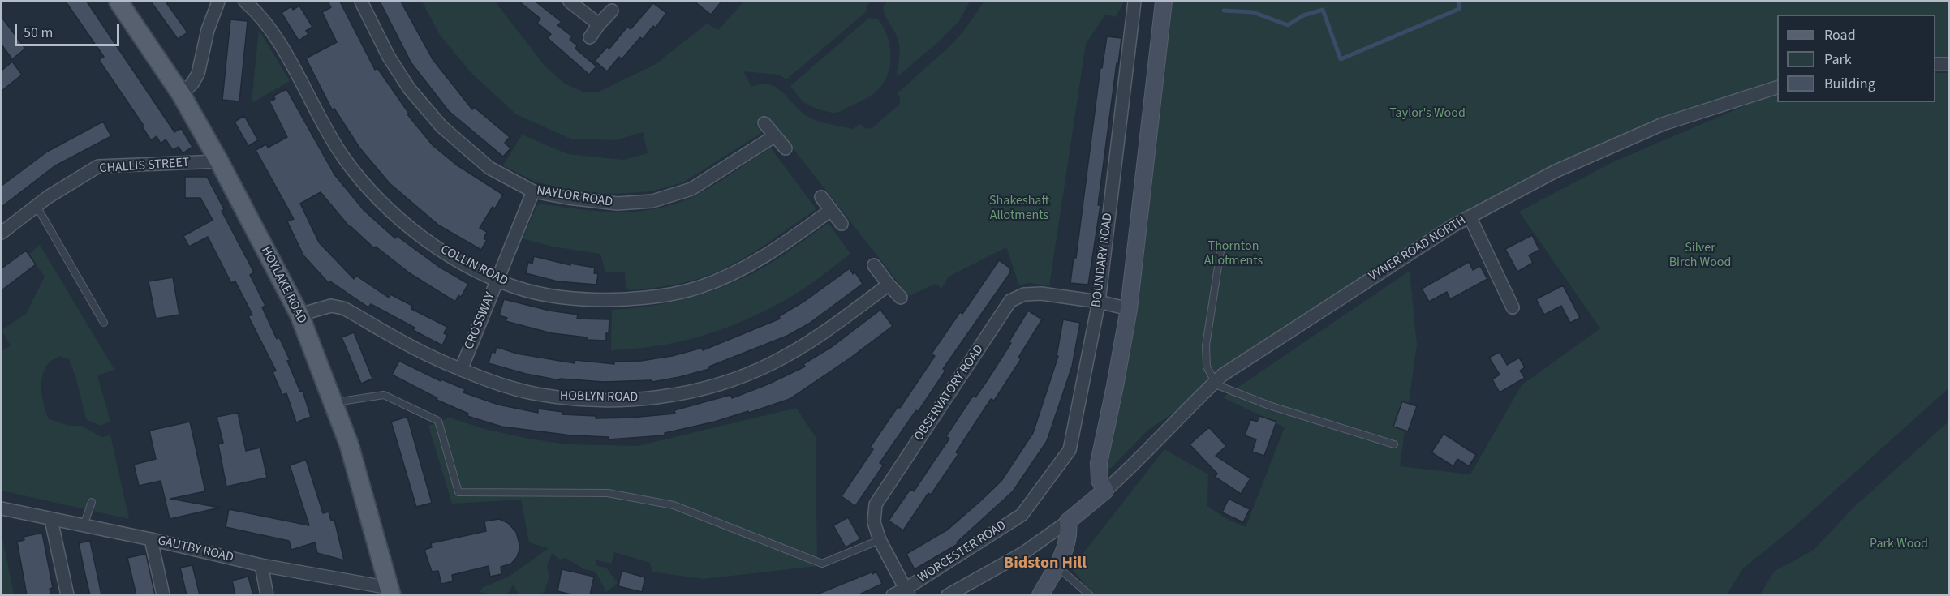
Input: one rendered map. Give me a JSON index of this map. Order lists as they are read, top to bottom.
{
  "streets": {
    "main road": ["HOYLAKE ROAD", "WORCESTER ROAD"],
    "street": [
      "CHALLIS STREET",
      "NAYLOR ROAD",
      "VYNER ROAD NORTH",
      "BOUNDARY ROAD",
      "COLLIN ROAD",
      "CROSSWAY",
      "OBSERVATORY ROAD",
      "HOBLYN ROAD",
      "GAUTBY ROAD"
    ]
  },
  "crossings": [
    ["CHALLIS STREET", "HOYLAKE ROAD"],
    ["NAYLOR ROAD", "CROSSWAY"],
    ["VYNER ROAD NORTH", "WORCESTER ROAD"],
    ["BOUNDARY ROAD", "OBSERVATORY ROAD"],
    ["BOUNDARY ROAD", "WORCESTER ROAD"],
    ["COLLIN ROAD", "CROSSWAY"],
    ["HOYLAKE ROAD", "HOBLYN ROAD"],
    ["HOYLAKE ROAD", "GAUTBY ROAD"],
    ["CROSSWAY", "HOBLYN ROAD"],
    ["OBSERVATORY ROAD", "WORCESTER ROAD"]
  ],
  "districts": ["Bidston Hill"],
  "parks": [
    "Taylor's Wood",
    "Shakeshaft Allotments",
    "Thornton Allotments",
    "Silver Birch Wood",
    "Park Wood"
  ],
  "legend": ["Road", "Park", "Building"],
  "scale_bar": "50 m"
}
